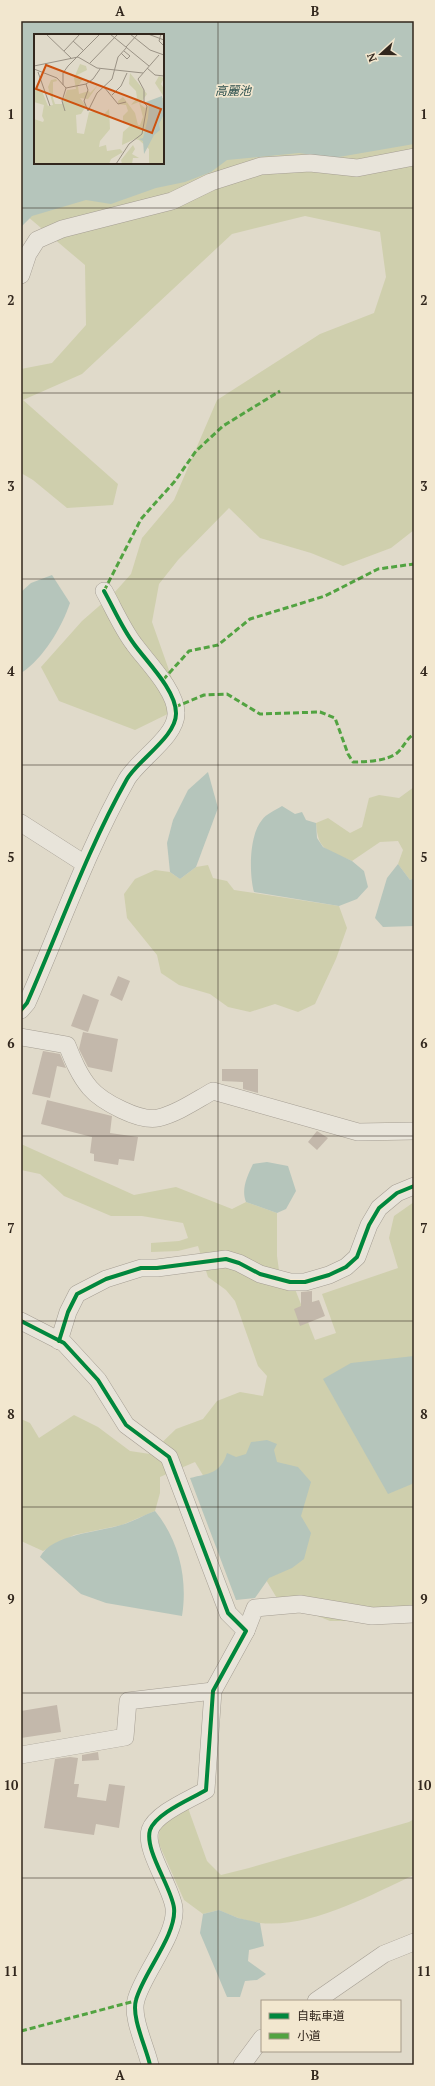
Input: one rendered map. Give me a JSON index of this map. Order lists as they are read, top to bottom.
{
  "water": ["高麗池"],
  "legend": ["自転車道", "小道"],
  "north": "left",
  "grid": {
    "columns": ["A", "B"],
    "rows": [
      "1",
      "2",
      "3",
      "4",
      "5",
      "6",
      "7",
      "8",
      "9",
      "10",
      "11"
    ]
  }
}
